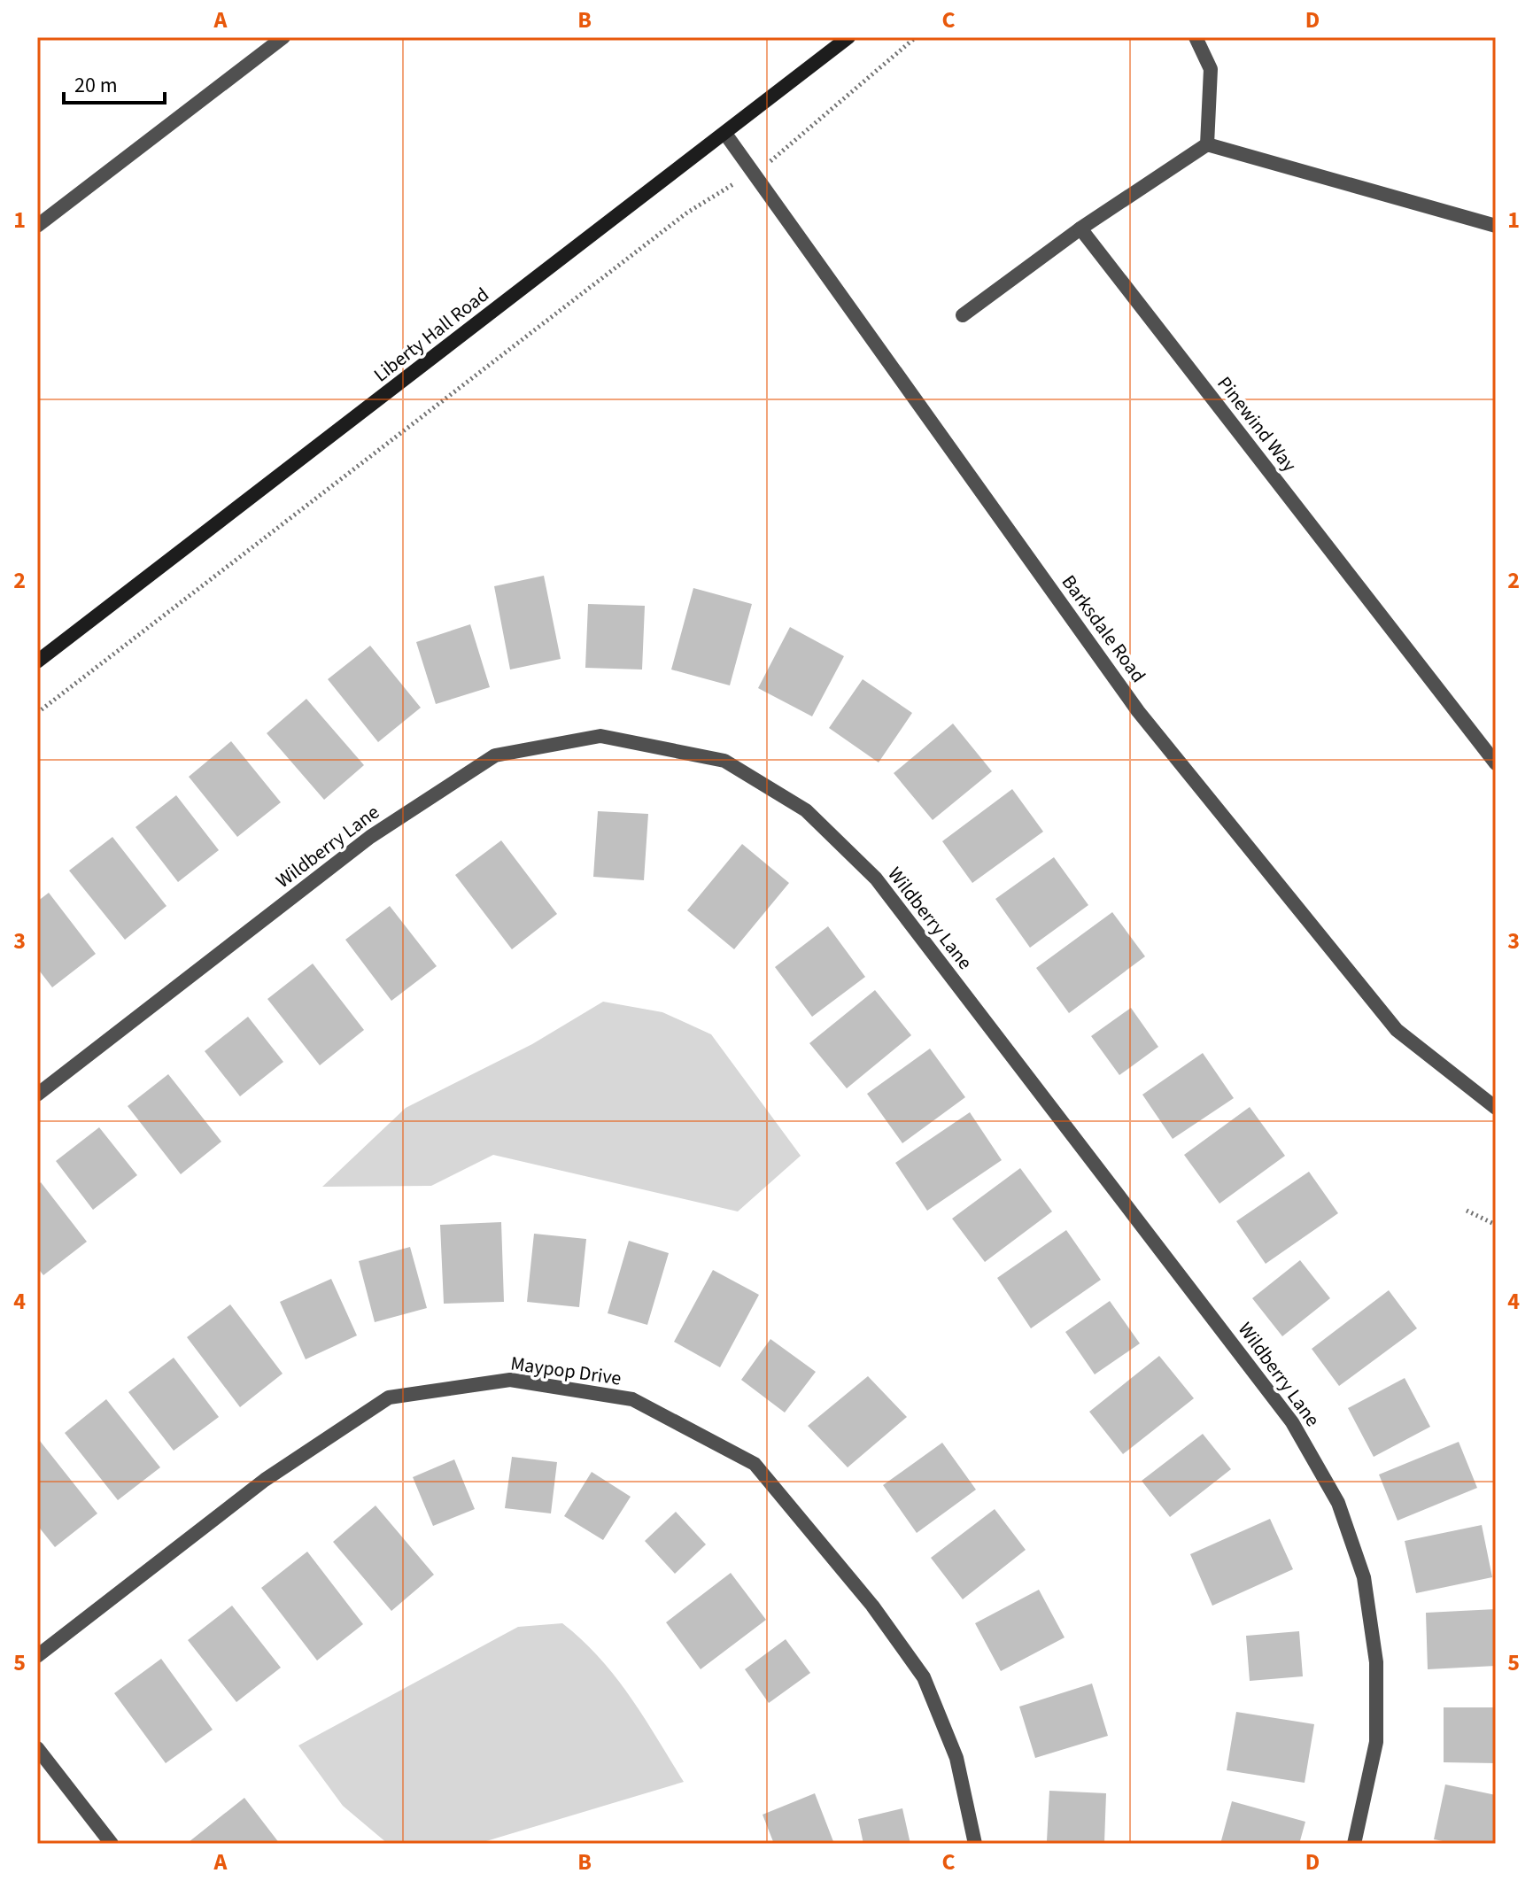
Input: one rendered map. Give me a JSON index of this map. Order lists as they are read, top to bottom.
{
  "streets": {
    "main road": ["Liberty Hall Road"],
    "street": [
      "Pinewind Way",
      "Barksdale Road",
      "Wildberry Lane",
      "Maypop Drive"
    ]
  },
  "crossings": [
    ["Liberty Hall Road", "Barksdale Road"]
  ],
  "scale_bar": "20 m",
  "grid": {
    "columns": [
      "A",
      "B",
      "C",
      "D"
    ],
    "rows": [
      "1",
      "2",
      "3",
      "4",
      "5"
    ]
  }
}
